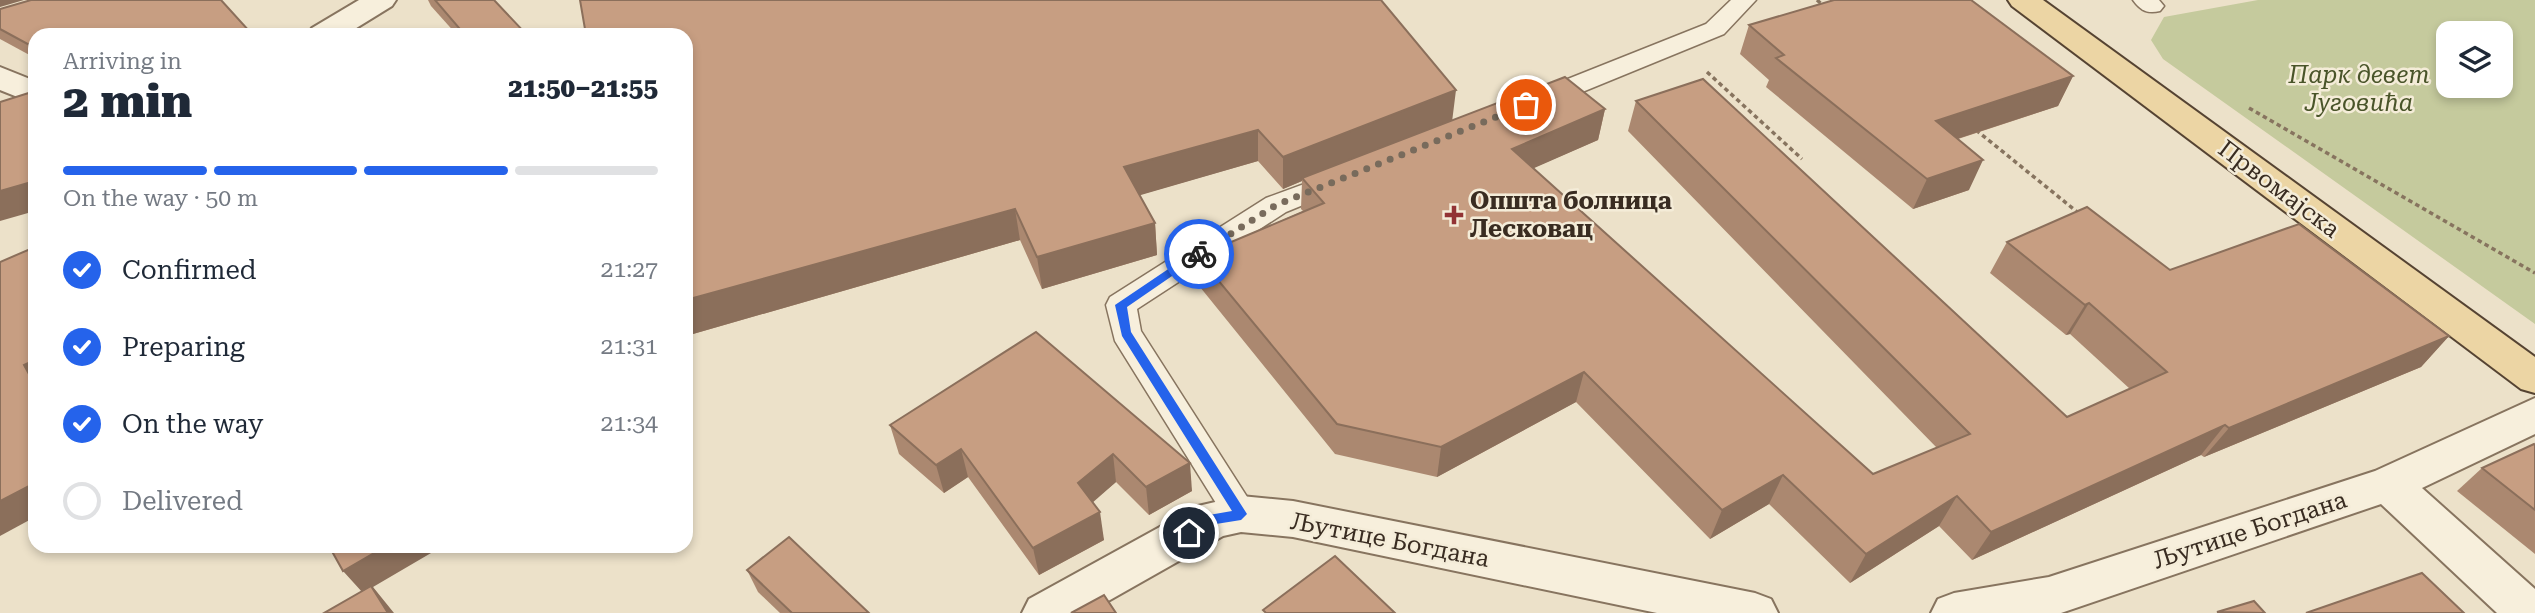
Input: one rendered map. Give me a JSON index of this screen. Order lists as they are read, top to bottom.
{
  "streets": {
    "main road": ["Првомајска"],
    "street": ["Љутице Богдана"]
  },
  "parks": ["Парк девет Југовића"],
  "places": {
    "health": ["Општа болница Лесковац"]
  },
  "page": {
    "heading": ["2 min", "Arriving in", "21:50–21:55"],
    "bar": "On the way · 50 m",
    "list": [
      ["Confirmed", "21:27"],
      ["Preparing", "21:31"],
      ["On the way", "21:34"],
      "Delivered"
    ]
  }
}
